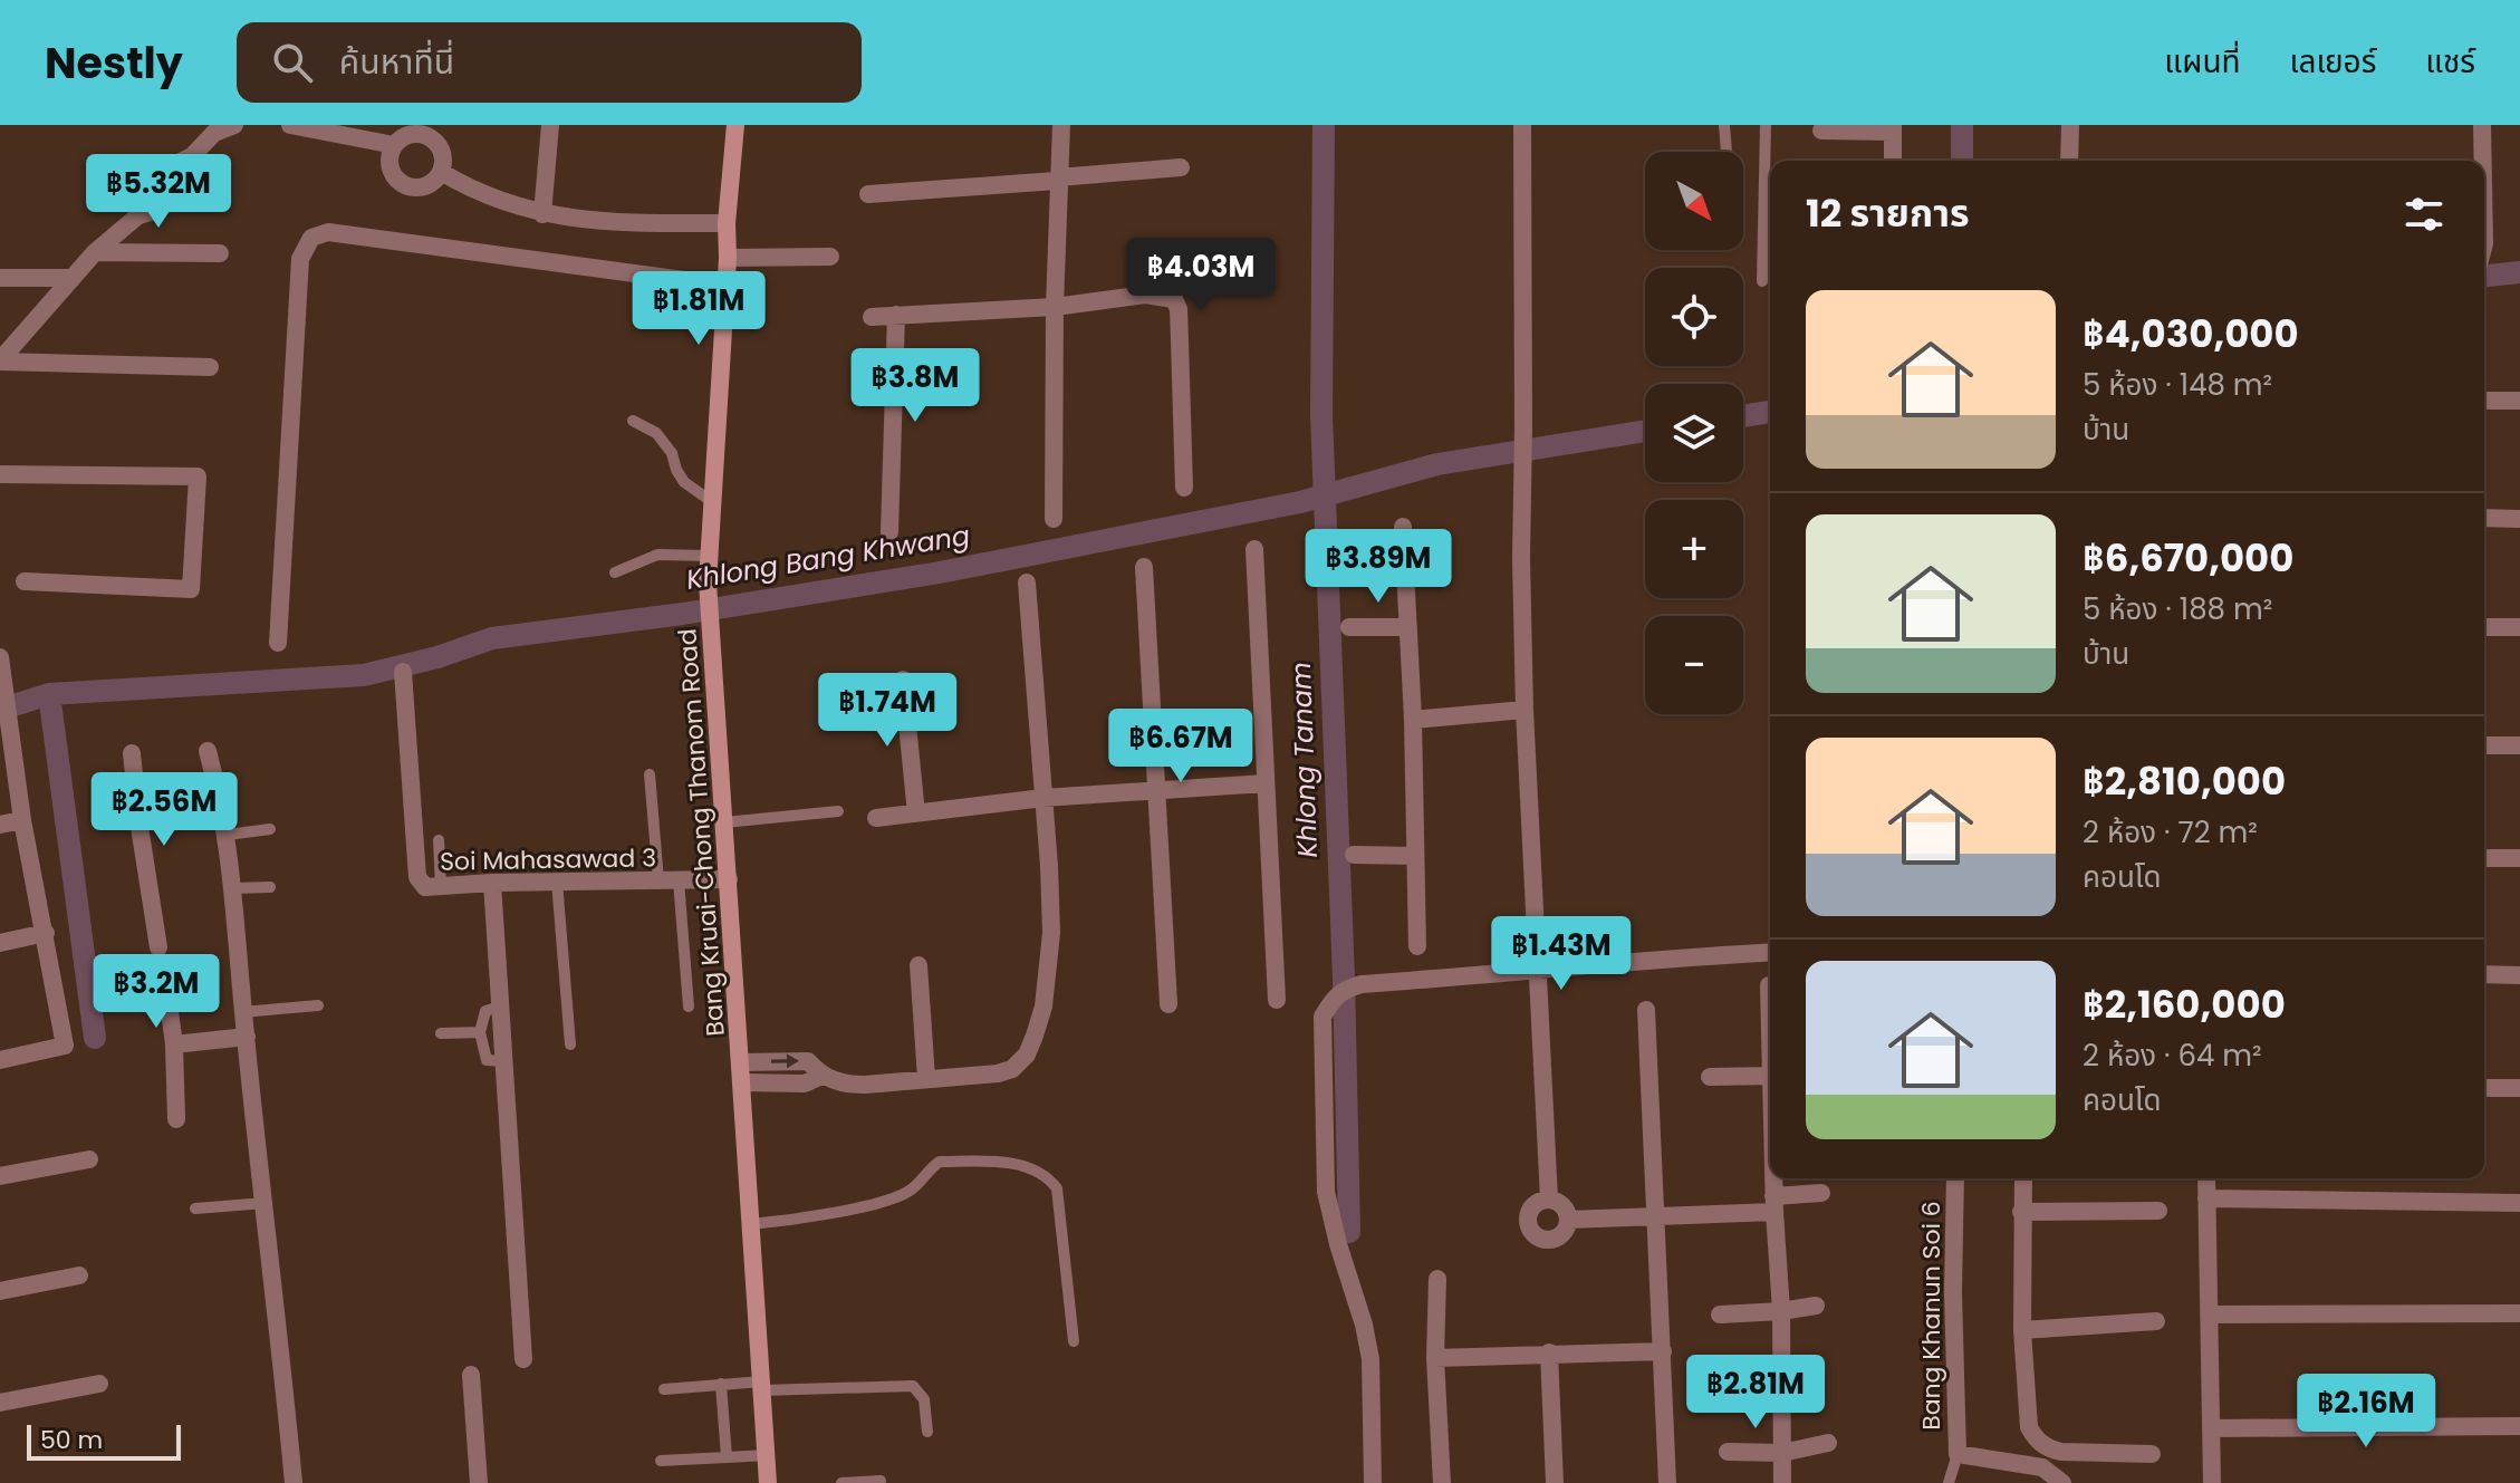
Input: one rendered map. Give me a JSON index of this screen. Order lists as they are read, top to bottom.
{
  "streets": {
    "street": ["Bang Kruai-Chong Thanom Road", "Soi Mahasawad 3", "Bang Khanun Soi 6"]
  },
  "crossings": [
    ["Bang Kruai-Chong Thanom Road", "Soi Mahasawad 3"]
  ],
  "water": ["Khlong Bang Khwang", "Khlong Tanam"],
  "scale_bar": "50 m",
  "north": "bottom right",
  "page": {
    "header": "Nestly",
    "search": "ค้นหาที่นี่",
    "nav": ["แผนที่", "เลเยอร์", "แชร์"],
    "map_buttons": ["+", "−"],
    "price": [
      "฿5.32M",
      "฿4.03M",
      "฿1.81M",
      "฿3.8M",
      "฿3.89M",
      "฿1.74M",
      "฿6.67M",
      "฿2.56M",
      "฿1.43M",
      "฿3.2M",
      "฿2.81M",
      "฿2.16M"
    ],
    "heading": "12 รายการ",
    "list": [
      {
        "name": "฿4,030,000",
        "note": "5 ห้อง · 148 m² · บ้าน"
      },
      {
        "name": "฿6,670,000",
        "note": "5 ห้อง · 188 m² · บ้าน"
      },
      {
        "name": "฿2,810,000",
        "note": "2 ห้อง · 72 m² · คอนโด"
      },
      {
        "name": "฿2,160,000",
        "note": "2 ห้อง · 64 m² · คอนโด"
      }
    ],
    "scale": "50 m"
  }
}
